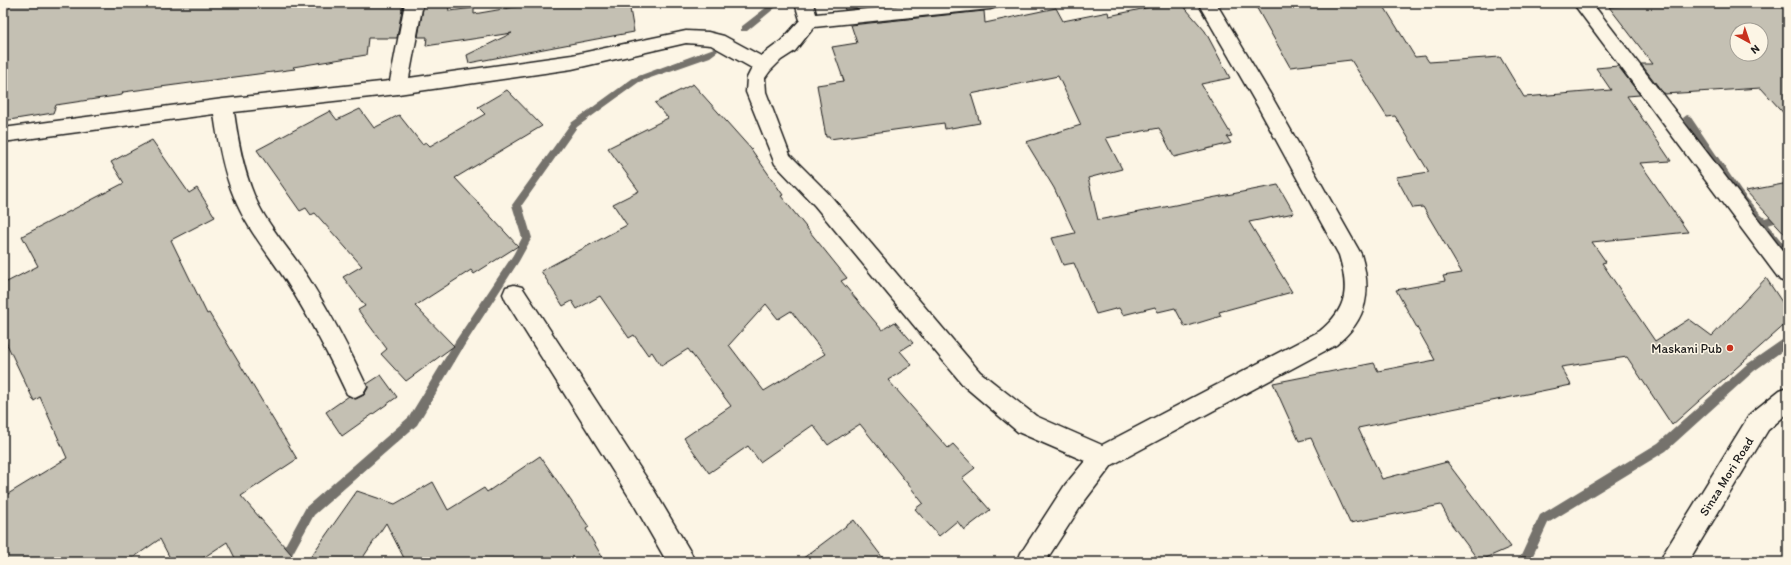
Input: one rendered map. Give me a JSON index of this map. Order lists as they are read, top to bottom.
{
  "streets": {
    "street": ["Sinza Mori Road"]
  },
  "places": ["Maskani Pub"],
  "north": "bottom right"
}
